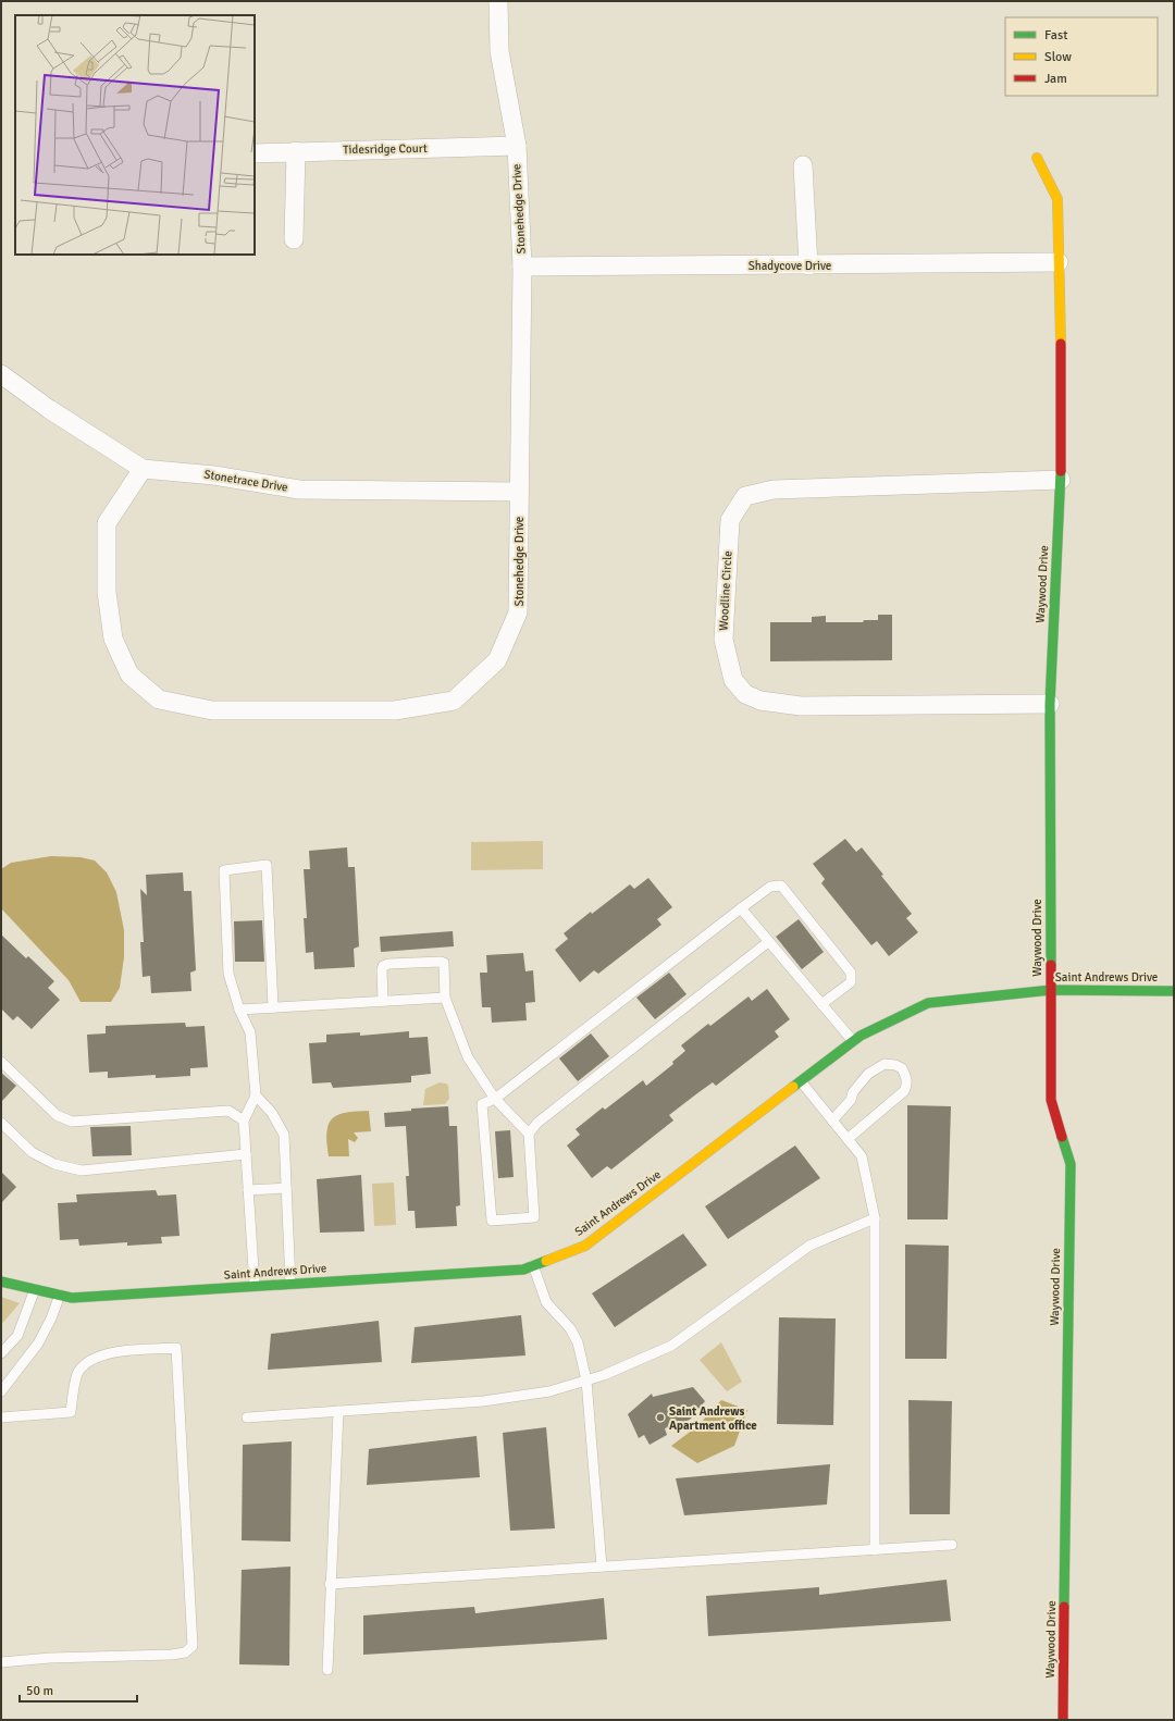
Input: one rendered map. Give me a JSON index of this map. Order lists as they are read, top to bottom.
{
  "streets": {
    "street": [
      "Tidesridge Court",
      "Stonehedge Drive",
      "Shadycove Drive",
      "Stonetrace Drive",
      "Waywood Drive",
      "Woodline Circle",
      "Saint Andrews Drive"
    ]
  },
  "crossings": [
    ["Tidesridge Court", "Stonehedge Drive"],
    ["Stonehedge Drive", "Shadycove Drive"],
    ["Stonehedge Drive", "Stonetrace Drive"],
    ["Shadycove Drive", "Waywood Drive"],
    ["Waywood Drive", "Woodline Circle"],
    ["Waywood Drive", "Saint Andrews Drive"]
  ],
  "places": ["Saint Andrews Apartment office"],
  "legend": ["Fast", "Slow", "Jam"],
  "scale_bar": "50 m"
}
